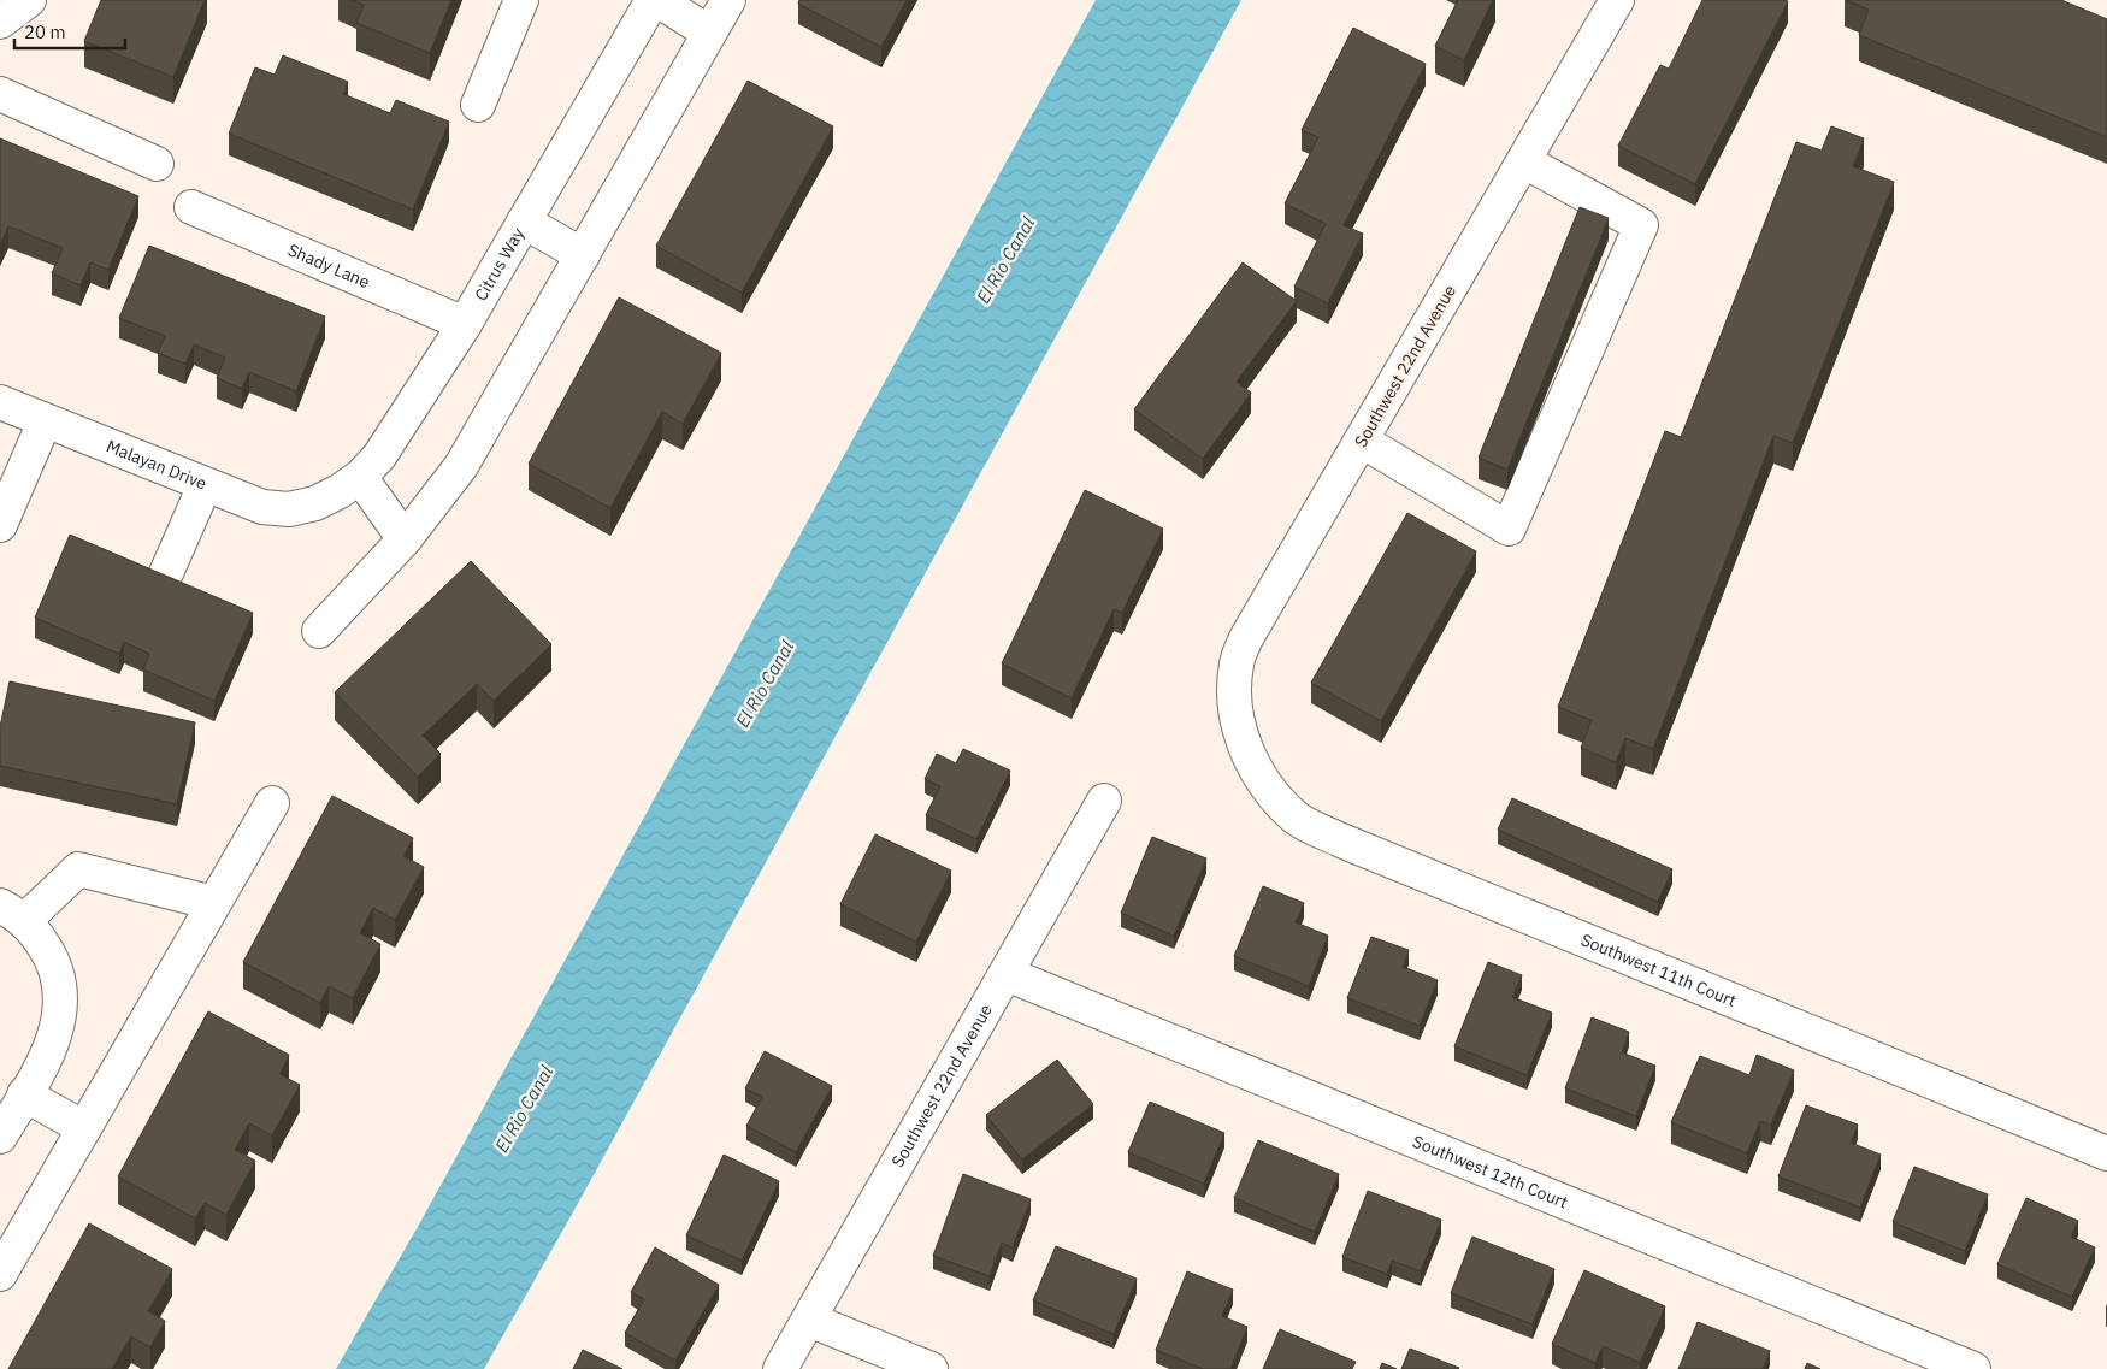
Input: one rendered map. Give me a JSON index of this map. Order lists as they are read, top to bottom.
{
  "streets": {
    "street": [
      "Shady Lane",
      "Citrus Way",
      "Southwest 22nd Avenue",
      "Malayan Drive",
      "Southwest 11th Court",
      "Southwest 12th Court"
    ]
  },
  "crossings": [
    ["Shady Lane", "Citrus Way"],
    ["Citrus Way", "Malayan Drive"],
    ["Southwest 22nd Avenue", "Southwest 11th Court"],
    ["Southwest 22nd Avenue", "Southwest 12th Court"]
  ],
  "water": ["El Rio Canal"],
  "scale_bar": "20 m"
}
